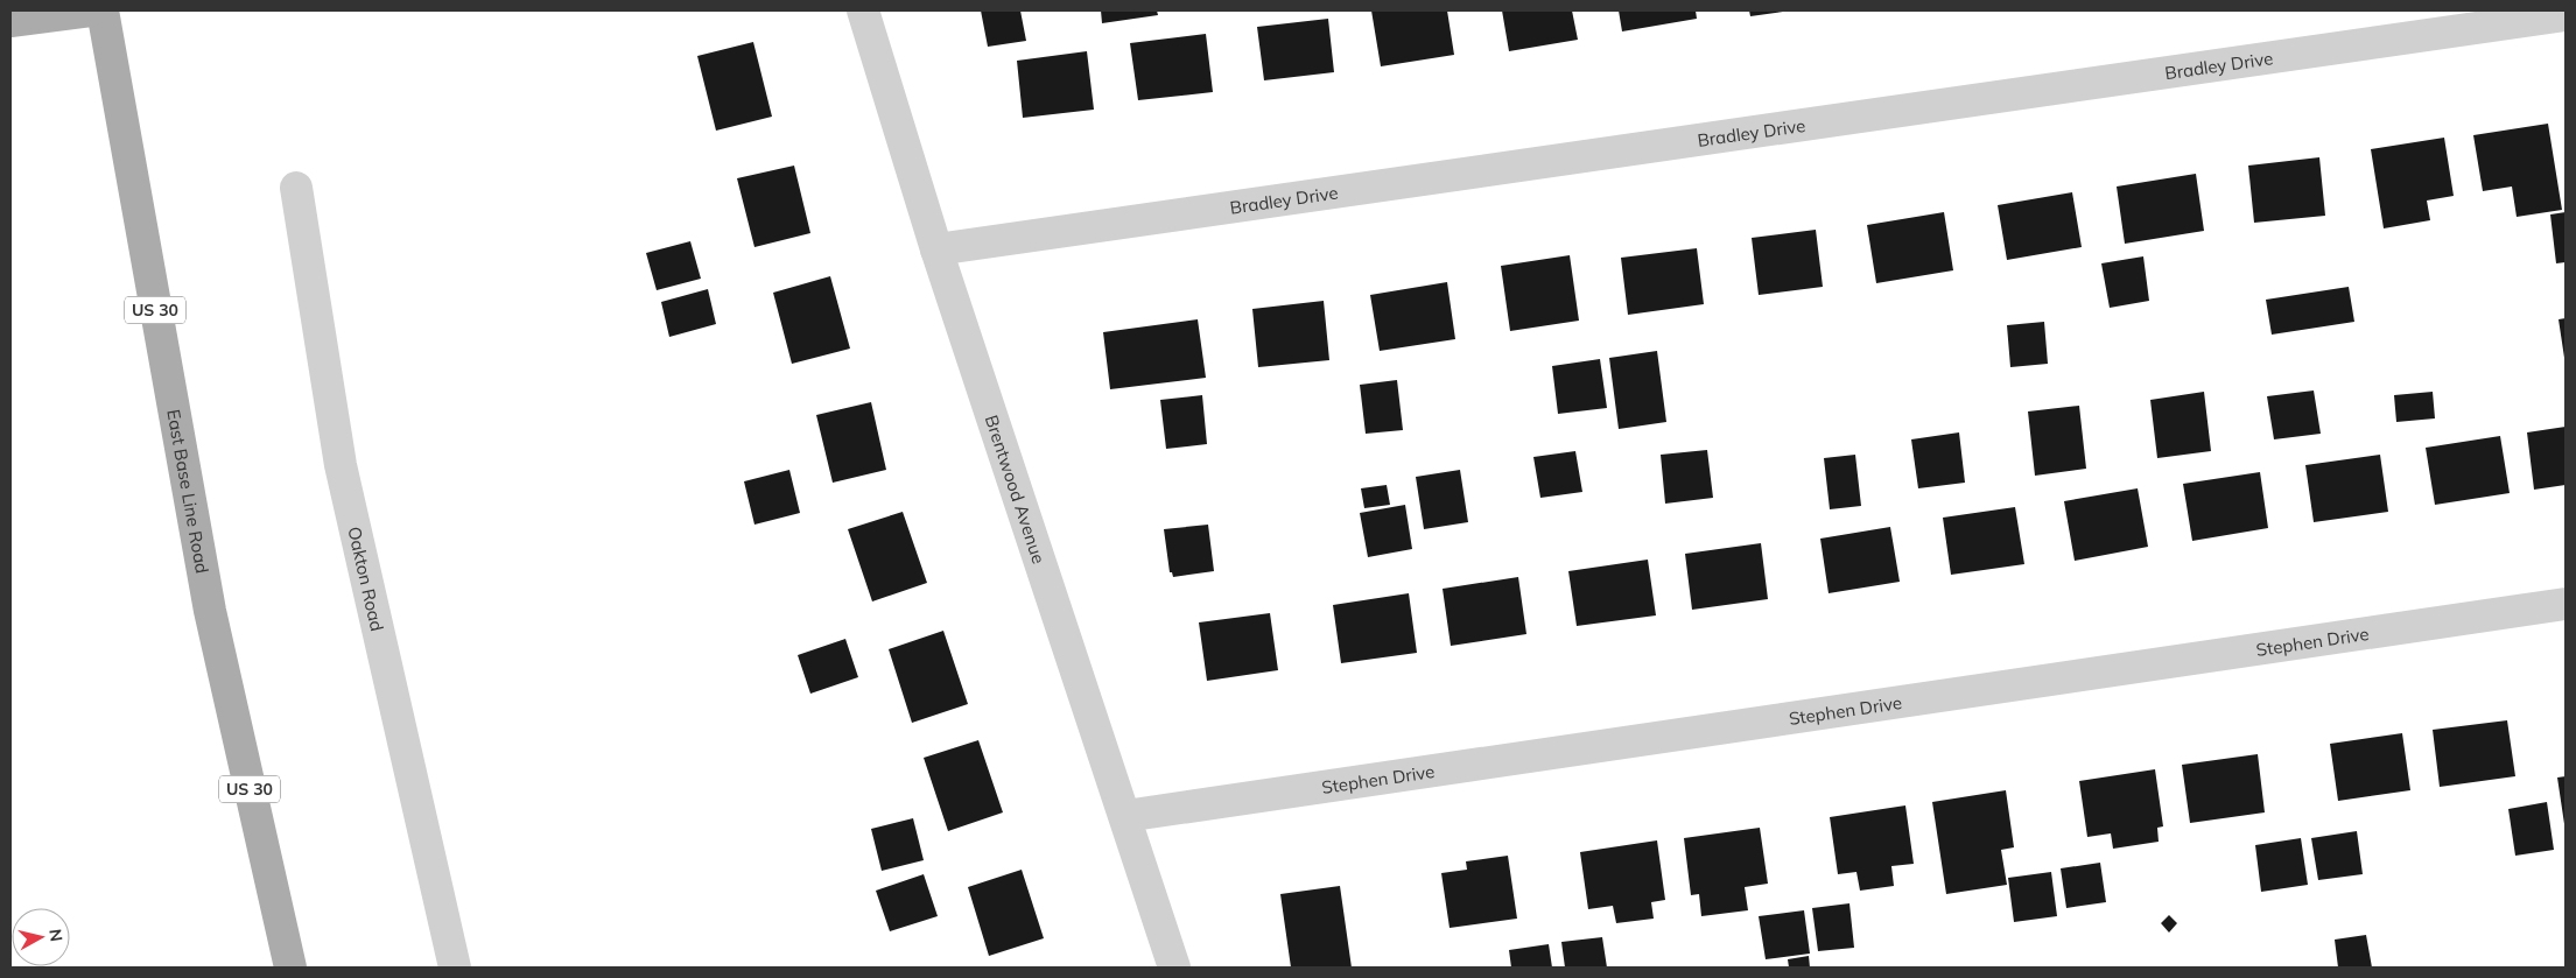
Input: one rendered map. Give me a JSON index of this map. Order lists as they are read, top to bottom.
{
  "streets": {
    "main road": ["US 30", "East Base Line Road"],
    "street": [
      "Bradley Drive",
      "Brentwood Avenue",
      "Oakton Road",
      "Stephen Drive"
    ]
  },
  "crossings": [
    ["Bradley Drive", "Brentwood Avenue"],
    ["Brentwood Avenue", "Stephen Drive"]
  ],
  "north": "right"
}
